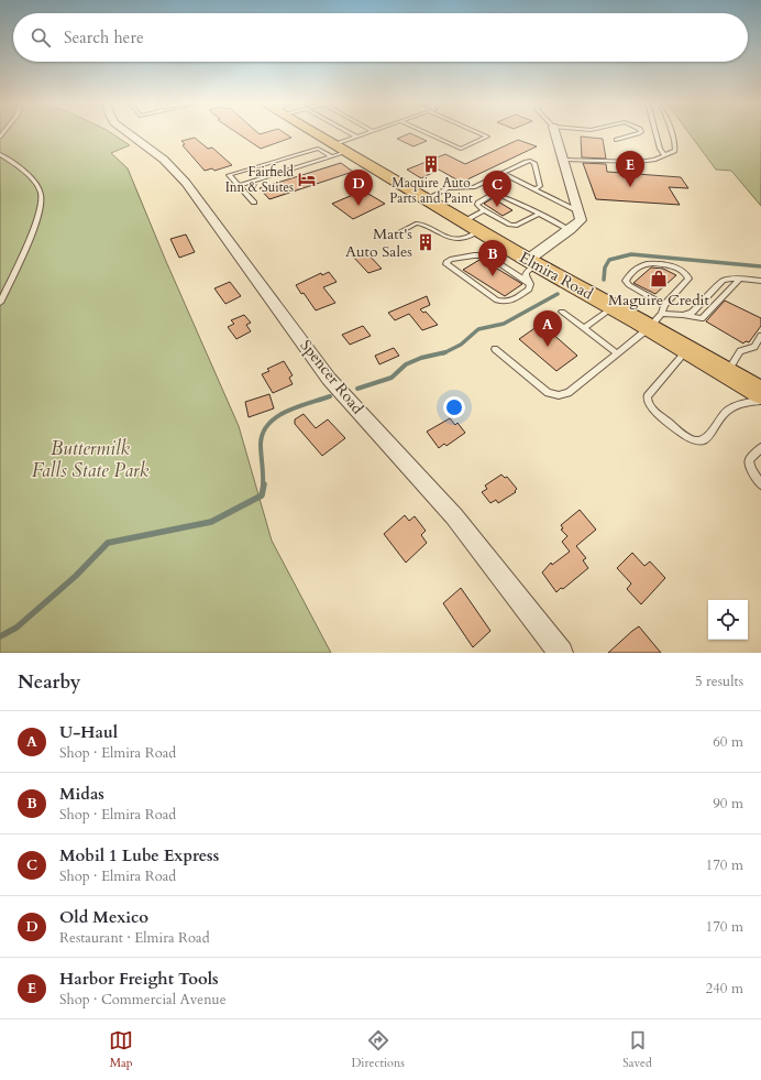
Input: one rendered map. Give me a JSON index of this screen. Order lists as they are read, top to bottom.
{
  "streets": {
    "highway": ["Elmira Road"],
    "street": ["Spencer Road"]
  },
  "parks": ["Buttermilk Falls State Park"],
  "places": {
    "building": ["Maquire Auto Parts and Paint", "Matt's Auto Sales"],
    "hotel": ["Fairfield Inn & Suites"],
    "shop": ["Maguire Credit"]
  },
  "page": {
    "search": "Search here",
    "pins": [
      "E",
      "D",
      "C",
      "B",
      "A"
    ],
    "heading": ["Nearby", "5 results"],
    "list": [
      {
        "mark": "A",
        "name": "U-Haul",
        "note": "Shop · Elmira Road",
        "value": "60 m"
      },
      {
        "mark": "B",
        "name": "Midas",
        "note": "Shop · Elmira Road",
        "value": "90 m"
      },
      {
        "mark": "C",
        "name": "Mobil 1 Lube Express",
        "note": "Shop · Elmira Road",
        "value": "170 m"
      },
      {
        "mark": "D",
        "name": "Old Mexico",
        "note": "Restaurant · Elmira Road",
        "value": "170 m"
      },
      {
        "mark": "E",
        "name": "Harbor Freight Tools",
        "note": "Shop · Commercial Avenue",
        "value": "240 m"
      }
    ],
    "nav": ["Map", "Directions", "Saved"]
  }
}
